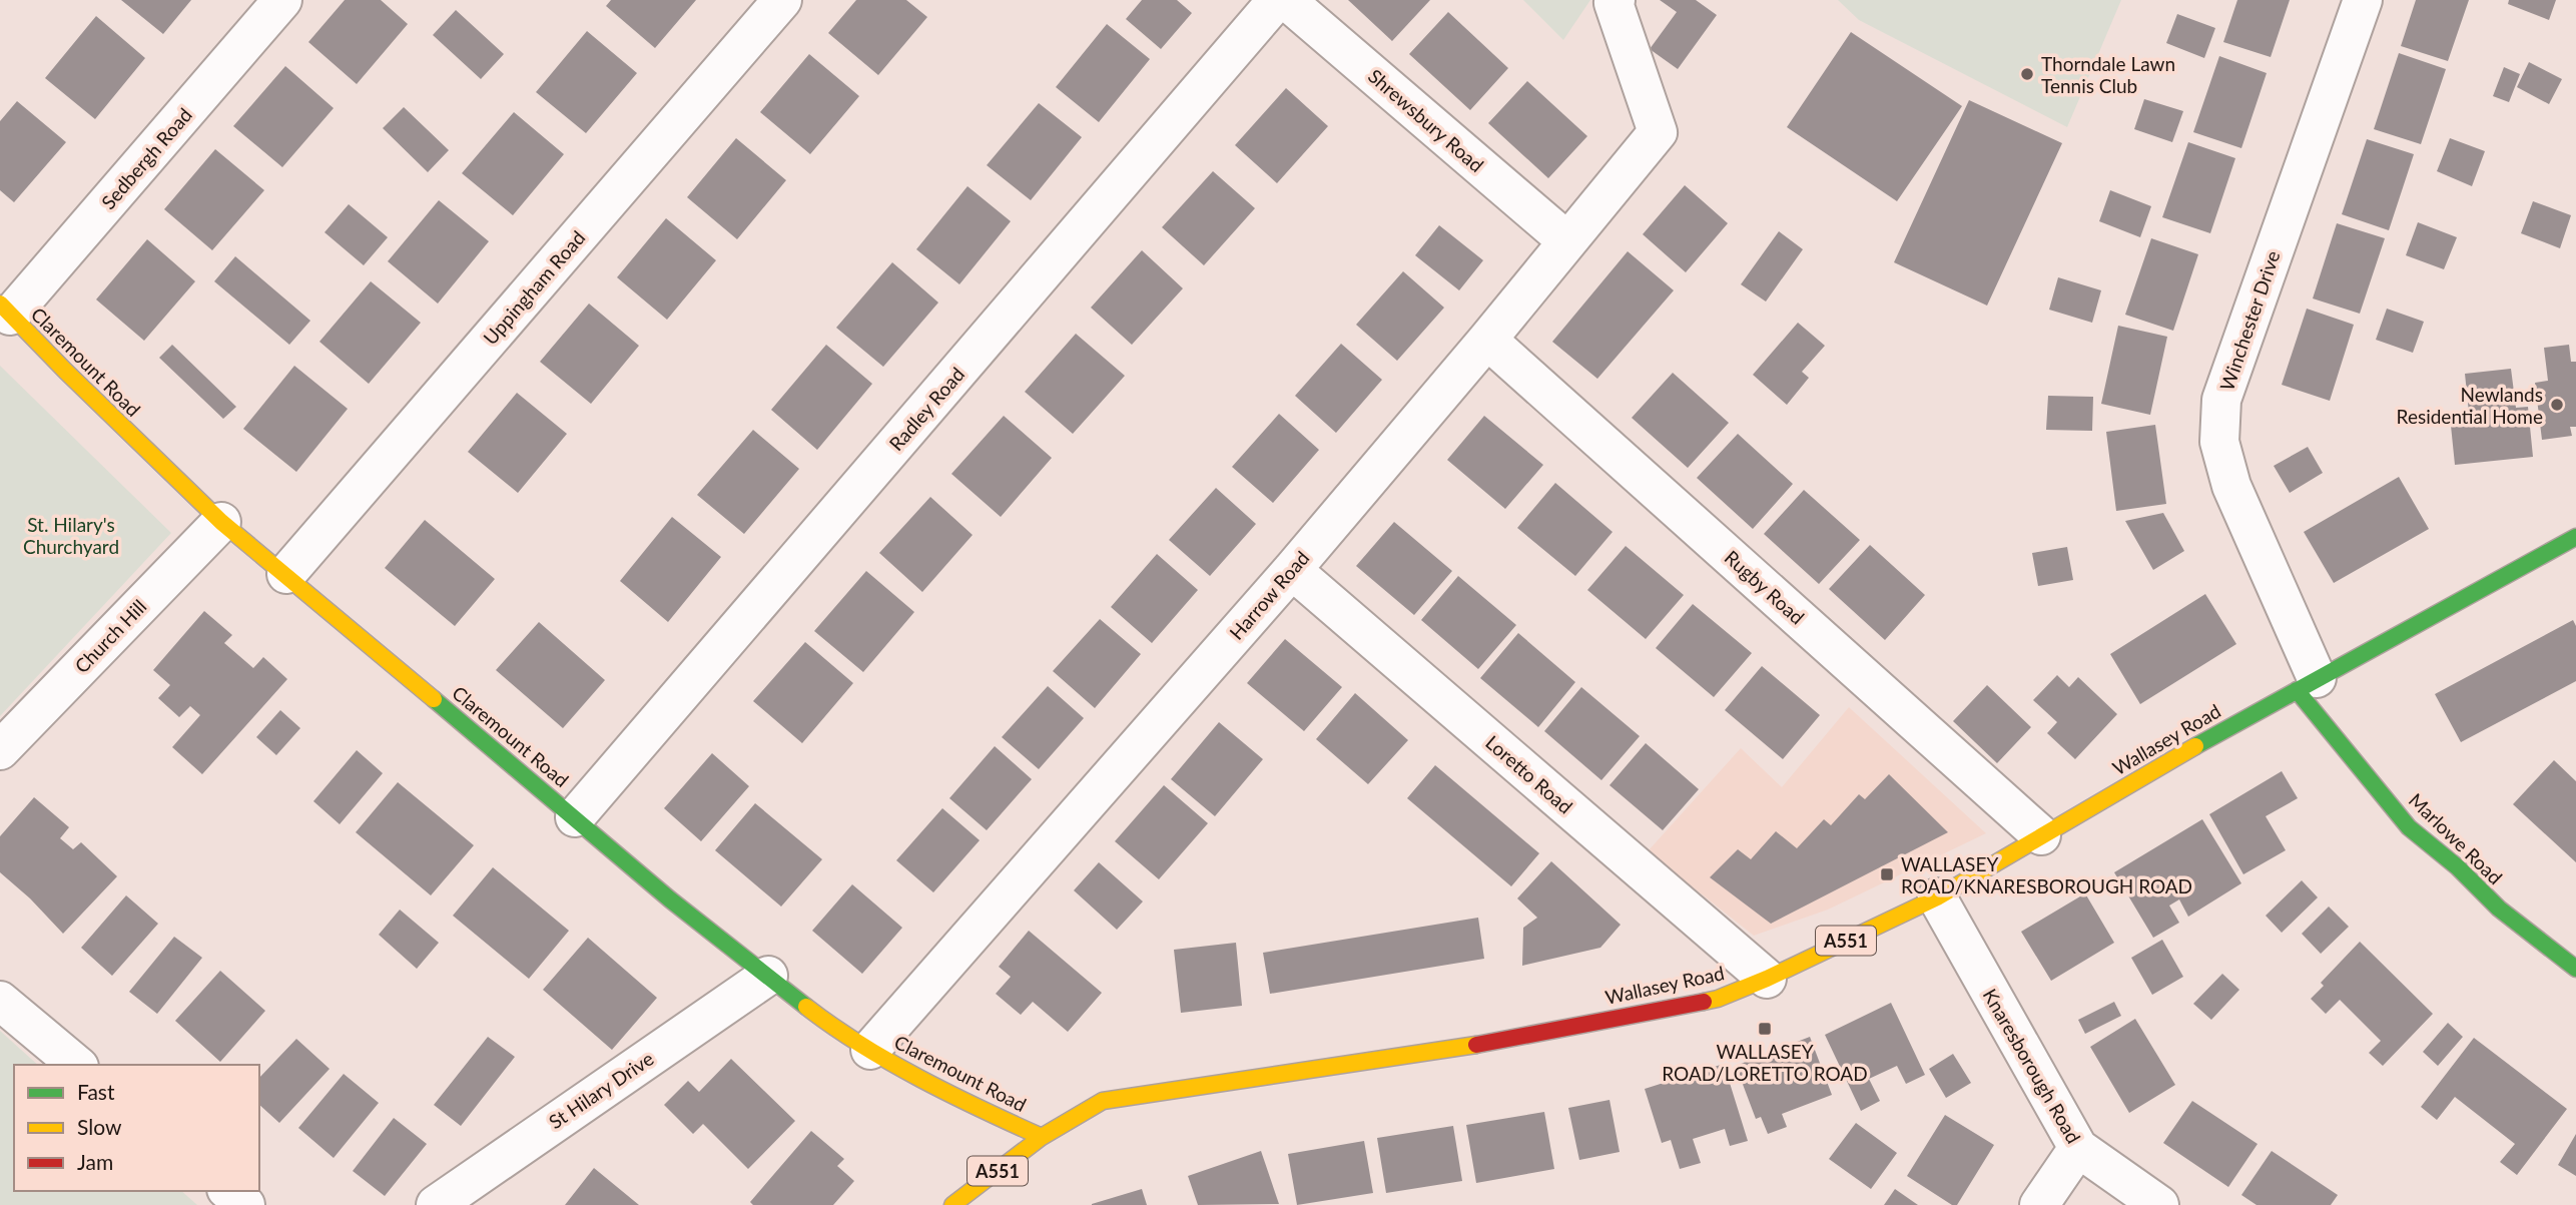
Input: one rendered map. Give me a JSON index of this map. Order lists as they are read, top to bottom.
{
  "streets": {
    "main road": [
      "Claremount Road",
      "Wallasey Road",
      "Marlowe Road",
      "A551"
    ],
    "street": [
      "Shrewsbury Road",
      "Sedbergh Road",
      "Uppingham Road",
      "Winchester Drive",
      "Radley Road",
      "Rugby Road",
      "Harrow Road",
      "Church Hill",
      "Loretto Road",
      "Knaresborough Road",
      "St Hilary Drive"
    ]
  },
  "crossings": [
    ["Shrewsbury Road", "Harrow Road"],
    ["Sedbergh Road", "Claremount Road"],
    ["Uppingham Road", "Claremount Road"],
    ["Winchester Drive", "Wallasey Road"],
    ["Winchester Drive", "Marlowe Road"],
    ["Claremount Road", "Radley Road"],
    ["Claremount Road", "Harrow Road"],
    ["Claremount Road", "Church Hill"],
    ["Claremount Road", "Wallasey Road"],
    ["Claremount Road", "A551"],
    ["Claremount Road", "St Hilary Drive"],
    ["Rugby Road", "Harrow Road"],
    ["Rugby Road", "Wallasey Road"],
    ["Harrow Road", "Loretto Road"],
    ["Wallasey Road", "Loretto Road"],
    ["Wallasey Road", "Marlowe Road"],
    ["Wallasey Road", "A551"],
    ["Wallasey Road", "Knaresborough Road"]
  ],
  "parks": ["St. Hilary's Churchyard"],
  "places": {
    "other": ["Thorndale Lawn Tennis Club", "Newlands Residential Home"],
    "transit": ["WALLASEY ROAD/KNARESBOROUGH ROAD", "WALLASEY ROAD/LORETTO ROAD"]
  },
  "legend": ["Fast", "Slow", "Jam"]
}
